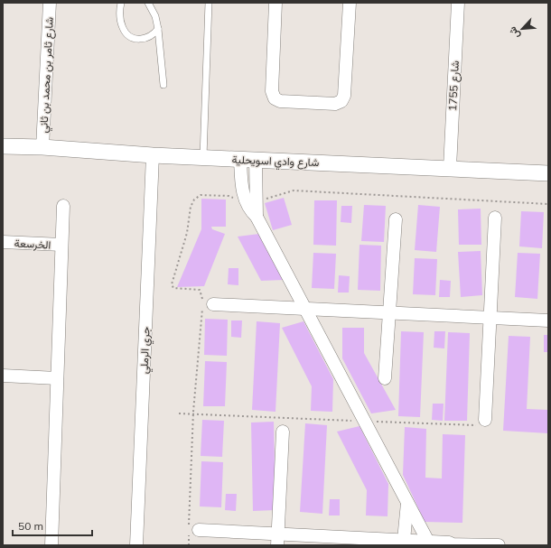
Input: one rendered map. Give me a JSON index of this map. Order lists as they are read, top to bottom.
{
  "streets": {
    "street": [
      "شارع ثامر بن محمد بن ثاني",
      "شارع 1755",
      "شارع وادي اسويحلية",
      "الخرسعة",
      "جري الرملي"
    ]
  },
  "crossings": [
    ["شارع ثامر بن محمد بن ثاني", "شارع وادي اسويحلية"],
    ["شارع 1755", "شارع وادي اسويحلية"],
    ["شارع وادي اسويحلية", "جري الرملي"]
  ],
  "scale_bar": "50 m",
  "north": "bottom left"
}
